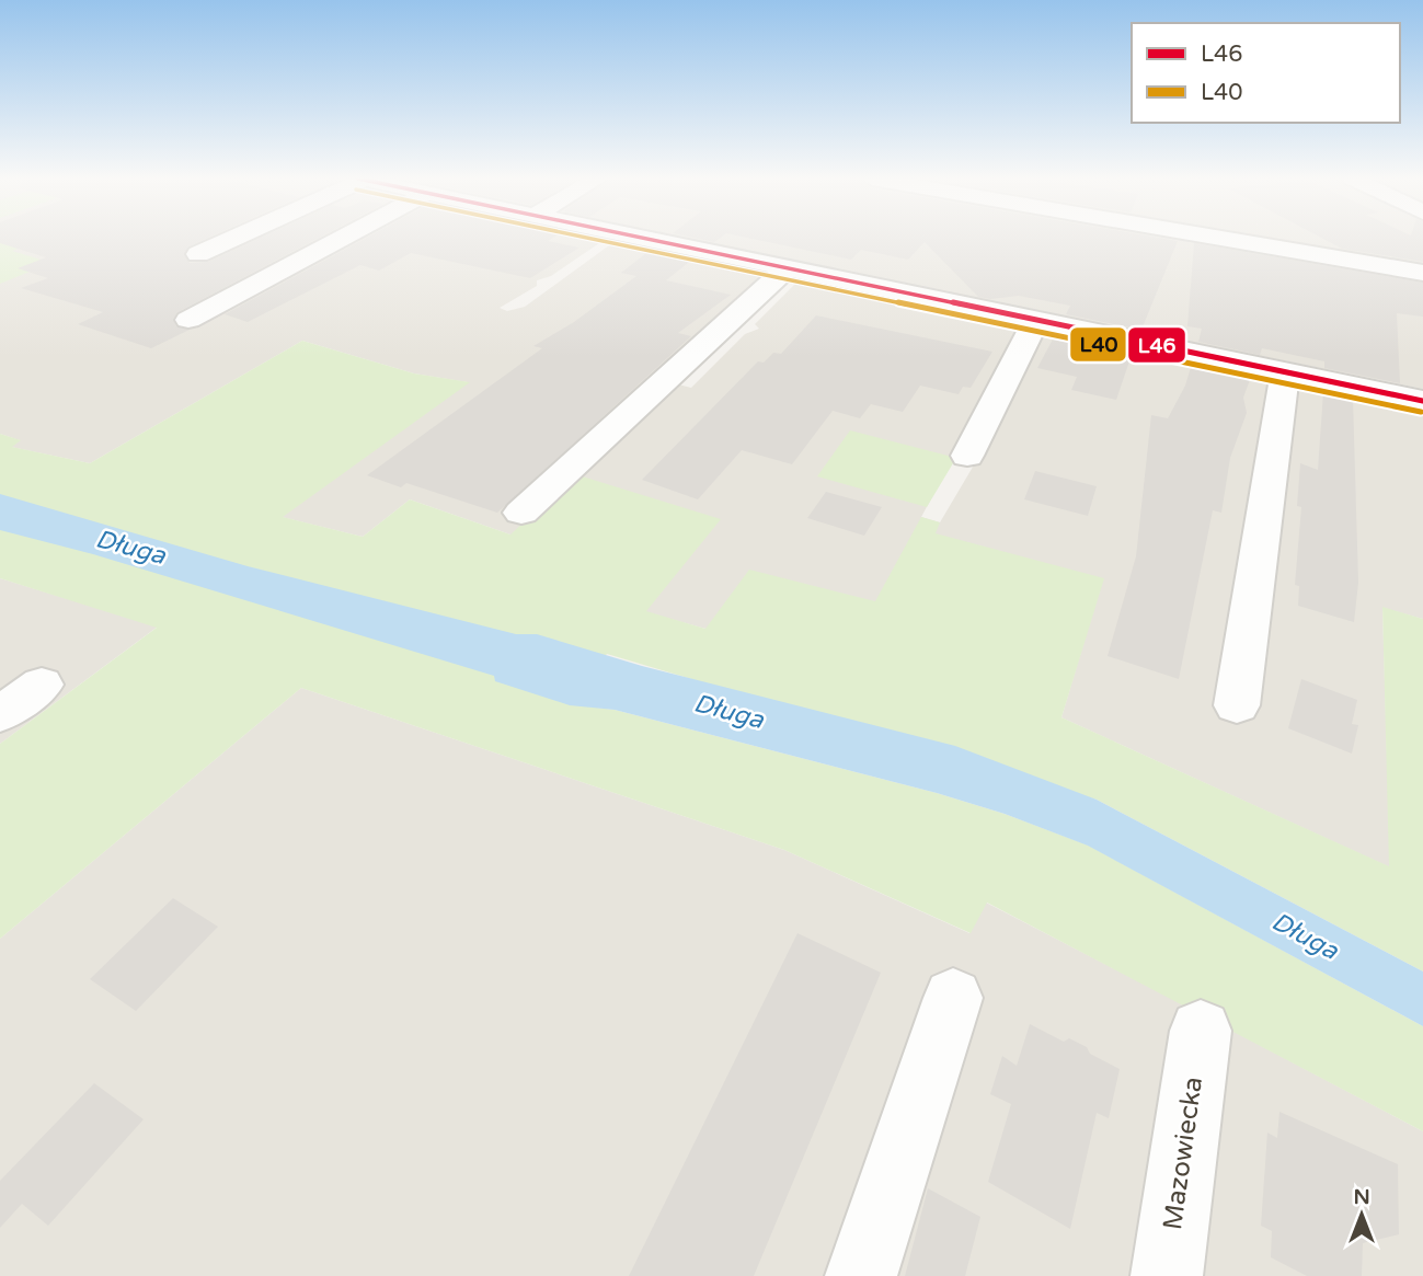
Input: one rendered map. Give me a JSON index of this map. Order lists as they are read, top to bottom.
{
  "streets": {
    "street": ["Mazowiecka"]
  },
  "water": ["Długa"],
  "lines": ["transit line L46", "transit line L40"],
  "legend": ["L46", "L40"],
  "north": "top"
}
